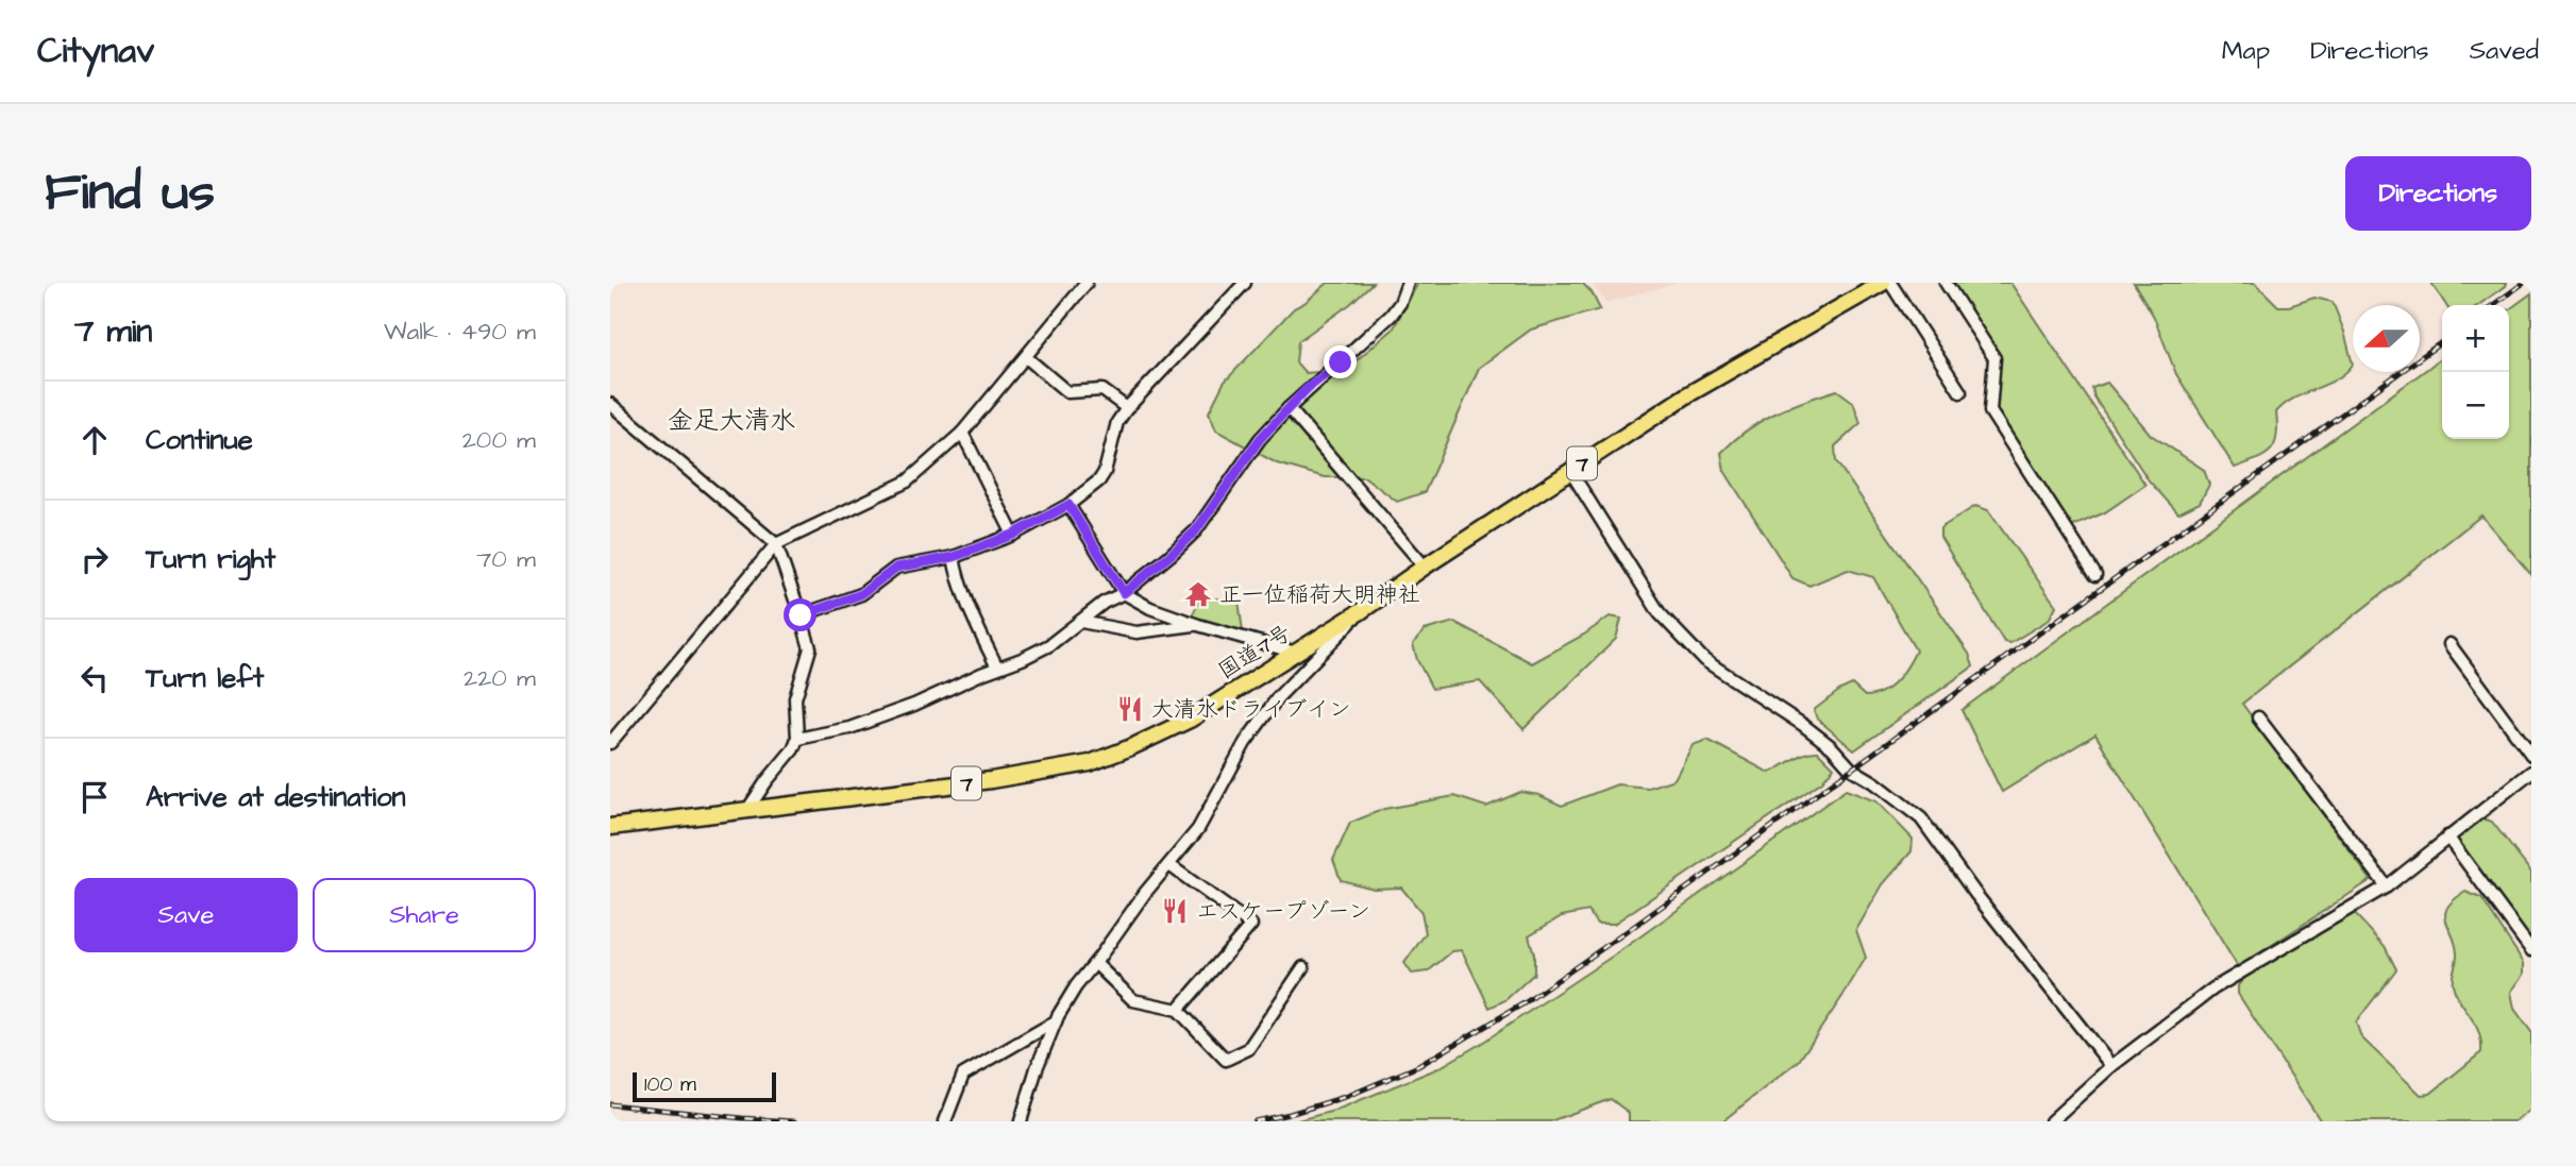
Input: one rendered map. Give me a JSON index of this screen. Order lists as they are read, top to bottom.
{
  "streets": {
    "highway": ["7", "国道7号"]
  },
  "districts": ["金足大清水"],
  "places": {
    "temple": ["正一位稲荷大明神社"],
    "restaurant": ["大清水ドライブイン", "エスケープゾーン"]
  },
  "scale_bar": "100 m",
  "north": "left",
  "page": {
    "header": "Citynav",
    "nav": ["Map", "Directions", "Saved"],
    "buttons": [
      "Directions",
      ["Save", "Share"]
    ],
    "title": "Find us",
    "heading": ["7 min", "Walk · 490 m"],
    "map_buttons": ["+", "−"],
    "list": [
      ["Continue", "200 m"],
      ["Turn right", "70 m"],
      ["Turn left", "220 m"],
      "Arrive at destination"
    ],
    "scale": "100 m"
  }
}
